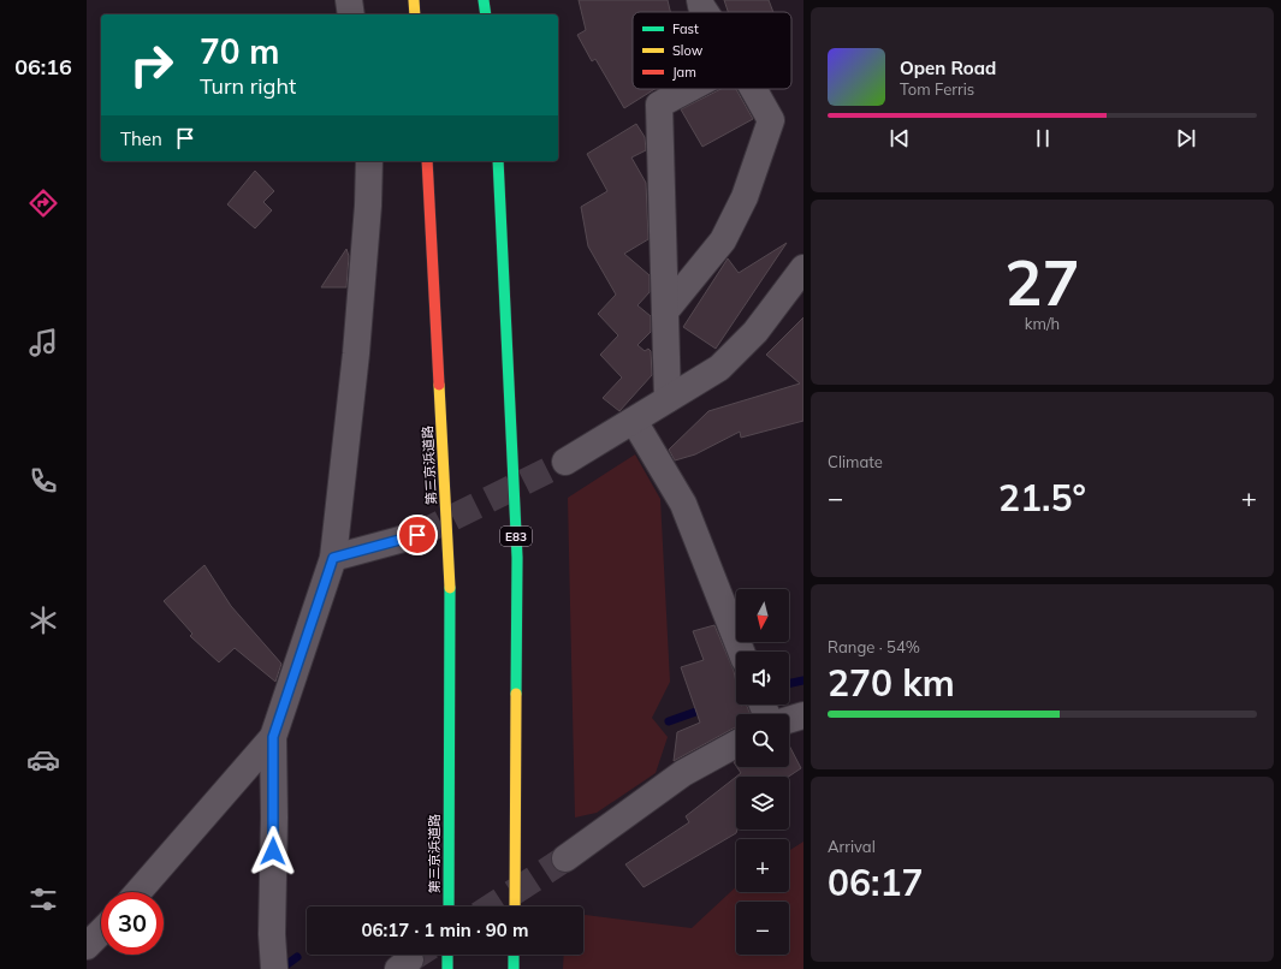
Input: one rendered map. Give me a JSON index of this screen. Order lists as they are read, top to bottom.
{
  "streets": {
    "highway": ["第三京浜道路", "E83"]
  },
  "legend": ["Fast", "Slow", "Jam"],
  "north": "bottom",
  "page": {
    "tabs": "06:16",
    "turn": ["70 m", "Turn right"],
    "song": ["Open Road", "Tom Ferris"],
    "then": "Then",
    "tile": [
      ["27", "km/h"],
      "Climate",
      ["Range · 54%", "270 km"],
      ["Arrival", "06:17"]
    ],
    "heat": ["−", "21.5°", "+"],
    "map_buttons": ["+", "−"],
    "limit": "30",
    "trip": "06:17 · 1 min · 90 m"
  }
}
